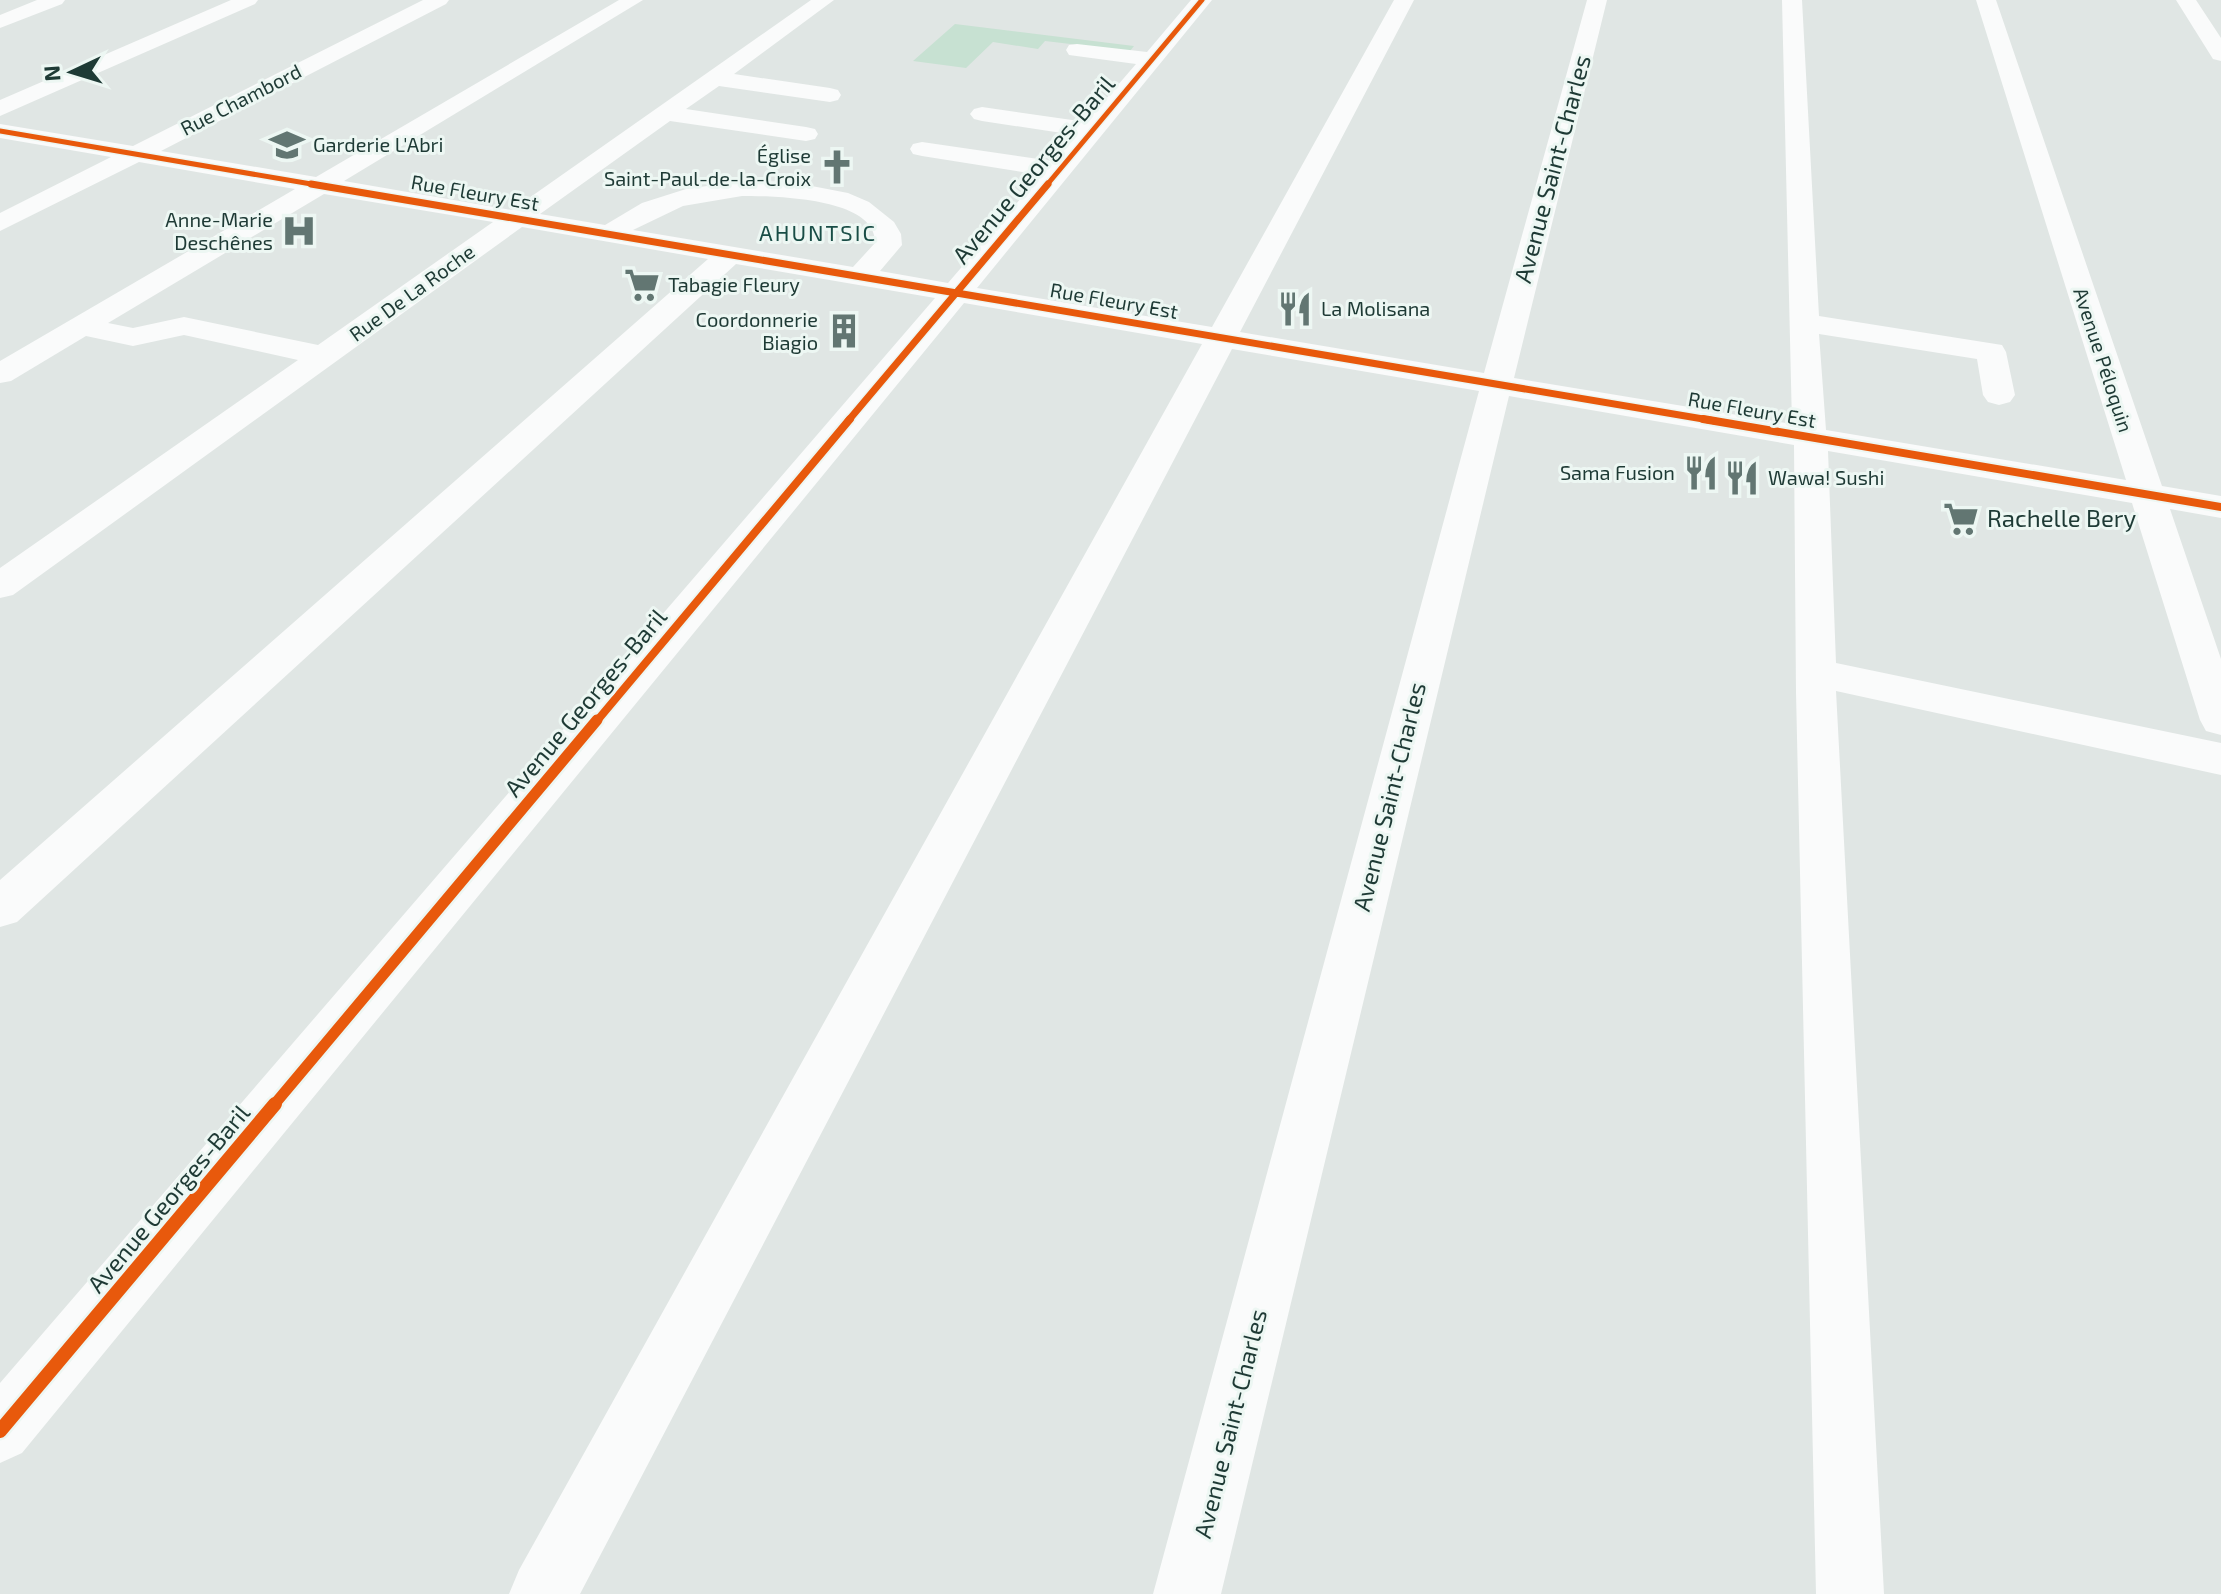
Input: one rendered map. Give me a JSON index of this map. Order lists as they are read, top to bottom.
{
  "streets": {
    "street": [
      "Rue Chambord",
      "Avenue Saint-Charles",
      "Avenue Georges-Baril",
      "Rue Fleury Est",
      "Rue De La Roche",
      "Avenue Péloquin"
    ]
  },
  "crossings": [
    ["Rue Chambord", "Rue Fleury Est"],
    ["Avenue Saint-Charles", "Rue Fleury Est"],
    ["Avenue Georges-Baril", "Rue Fleury Est"],
    ["Rue Fleury Est", "Rue De La Roche"],
    ["Rue Fleury Est", "Avenue Péloquin"]
  ],
  "districts": ["AHUNTSIC"],
  "places": {
    "school or university": ["Garderie L'Abri"],
    "church": ["Église Saint-Paul-de-la-Croix"],
    "hospital": ["Anne-Marie Deschênes"],
    "supermarket": ["Tabagie Fleury", "Rachelle Bery"],
    "restaurant": ["La Molisana", "Sama Fusion", "Wawa! Sushi"],
    "building": ["Coordonnerie Biagio"]
  },
  "north": "left"
}
